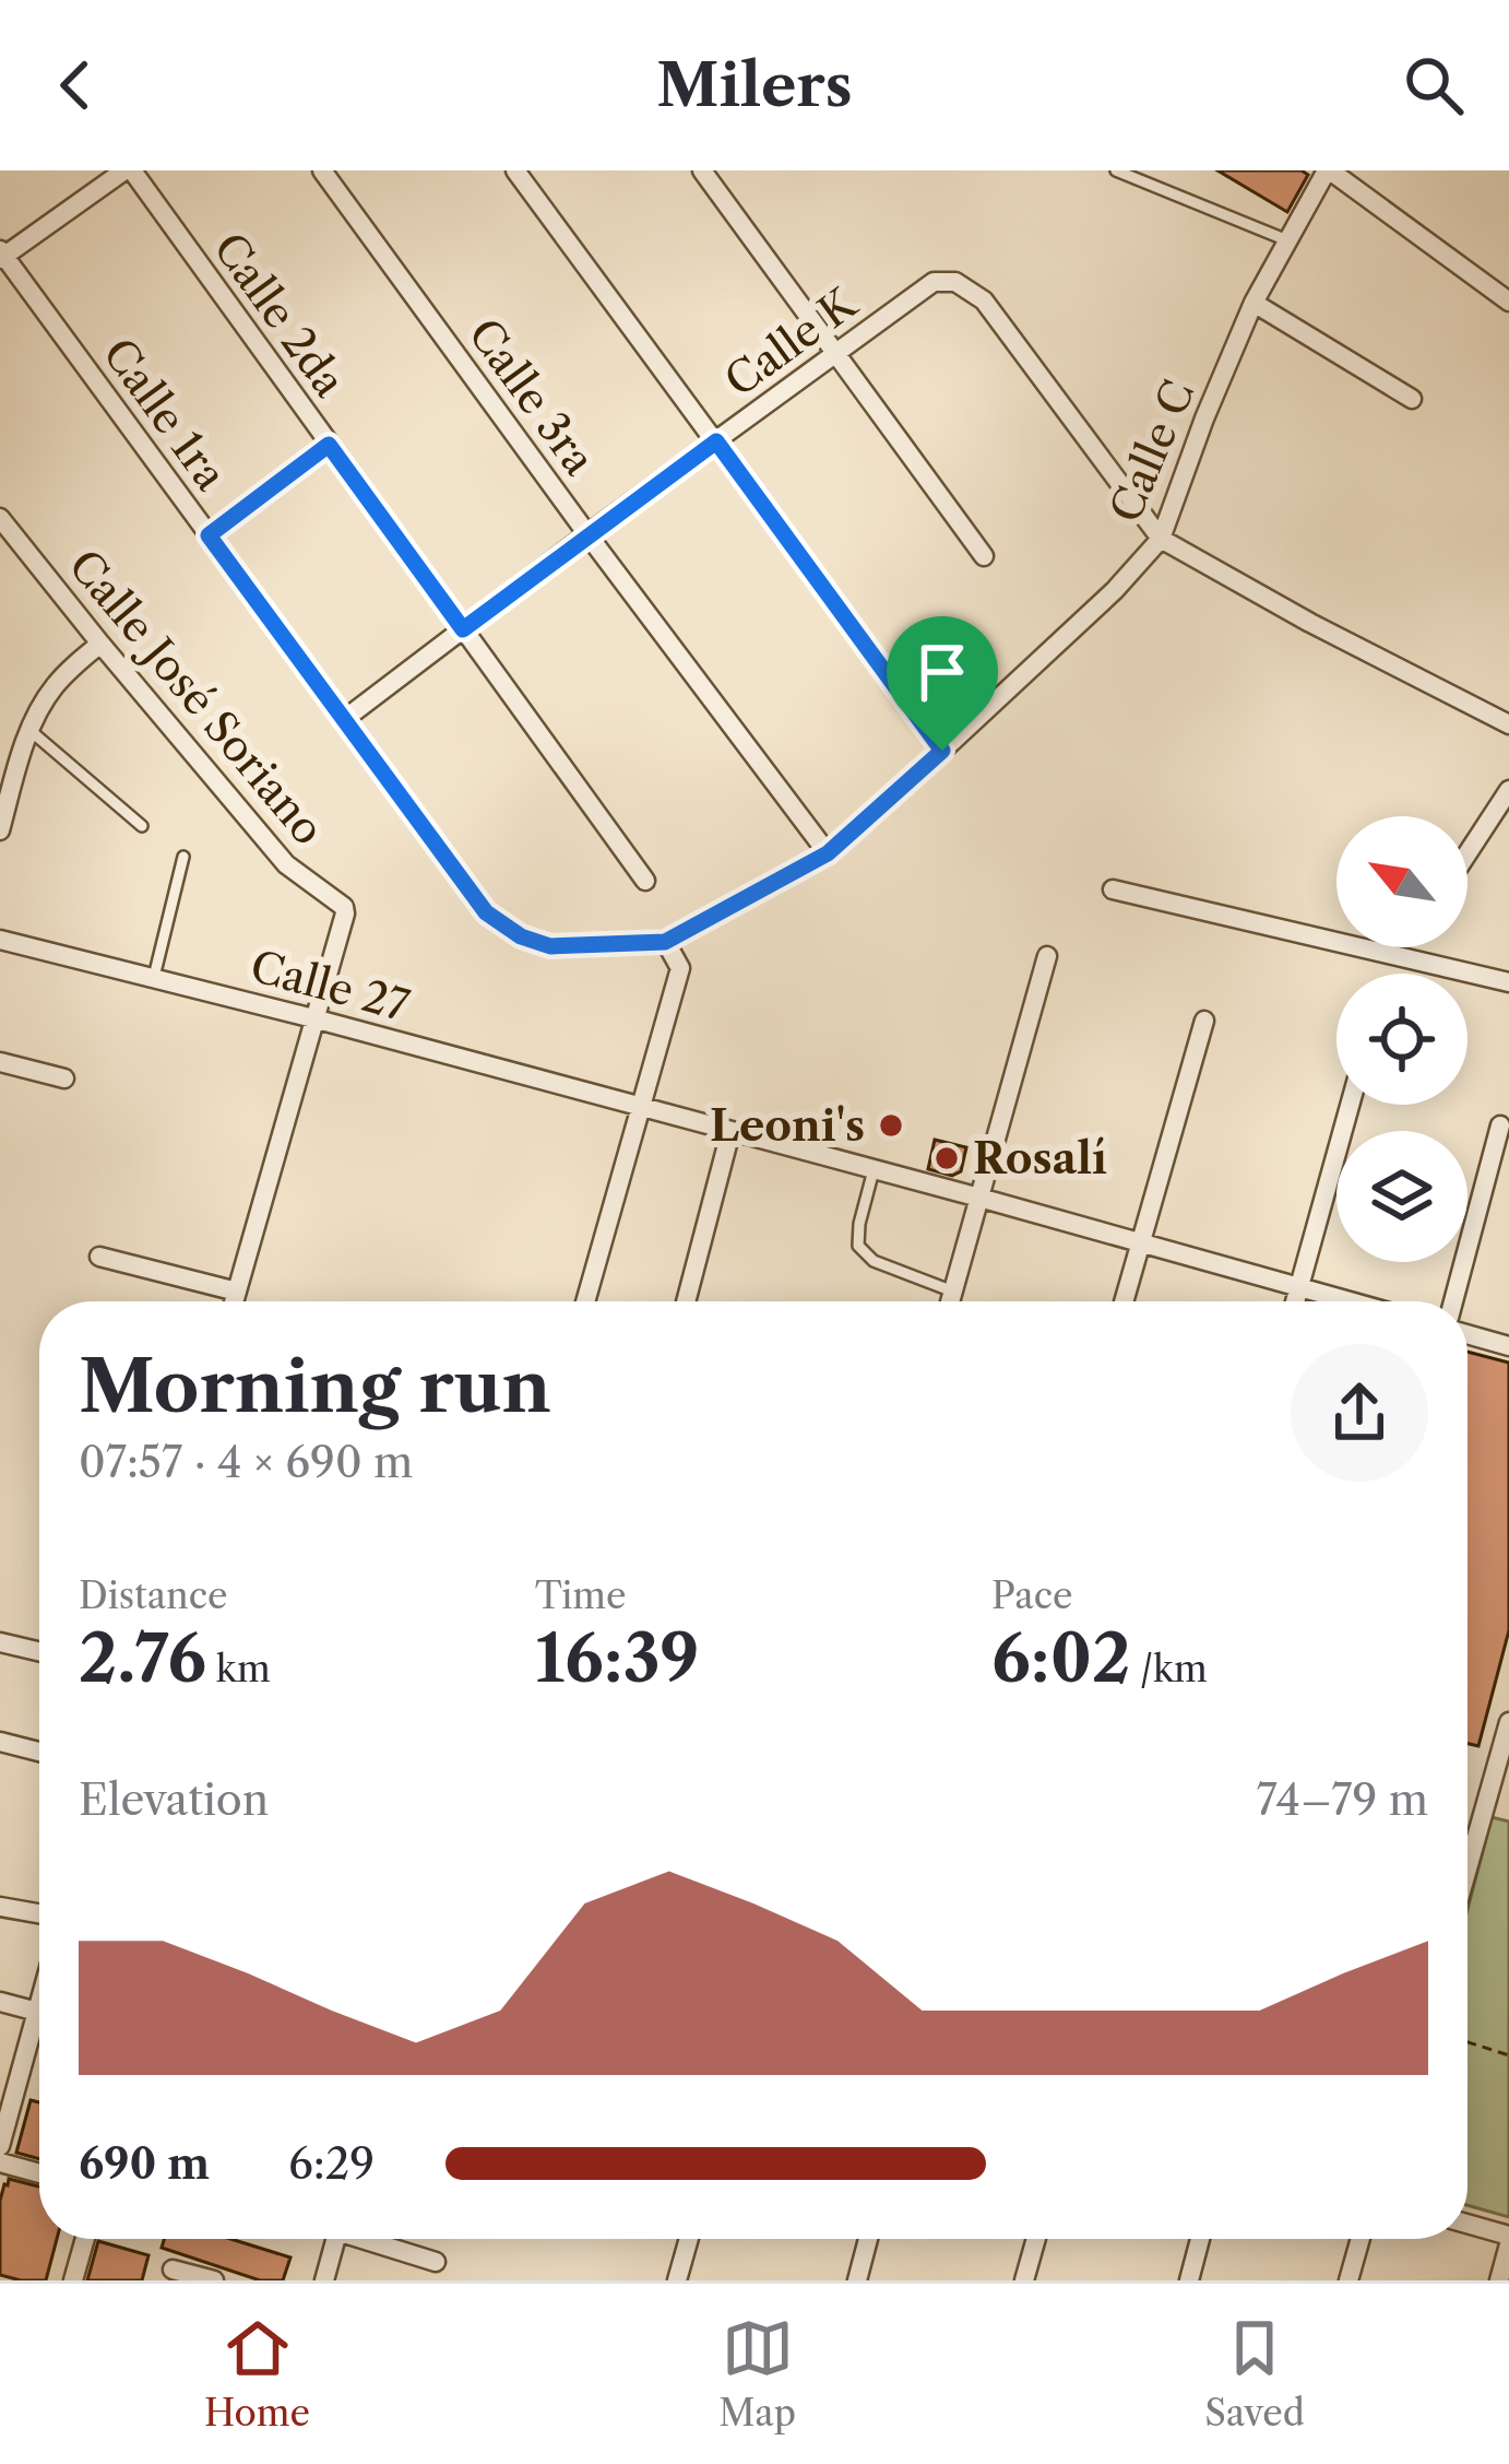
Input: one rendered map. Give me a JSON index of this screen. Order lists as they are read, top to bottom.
{
  "streets": {
    "street": [
      "Calle 2da",
      "Calle K",
      "Calle 3ra",
      "Calle 1ra",
      "Calle C",
      "Calle José Soriano",
      "Calle 27"
    ]
  },
  "crossings": [
    ["Calle 2da", "Calle K"],
    ["Calle K", "Calle 3ra"],
    ["Calle K", "Calle 1ra"],
    ["Calle K", "Calle C"],
    ["Calle 3ra", "Calle C"],
    ["Calle 1ra", "Calle C"],
    ["Calle José Soriano", "Calle 27"]
  ],
  "places": ["Leoni's", "Rosalí"],
  "north": "top left",
  "page": {
    "header": "Milers",
    "heading": ["Morning run", "07:57 · 4 × 690 m"],
    "stats": [
      ["Distance", "2.76 km"],
      ["Time", "16:39"],
      ["Pace", "6:02 /km"]
    ],
    "chart": ["Elevation", "74–79 m"],
    "list": [
      {
        "name": "690 m",
        "note": "6:29"
      }
    ],
    "tabs": ["Home", "Map", "Saved"]
  }
}
